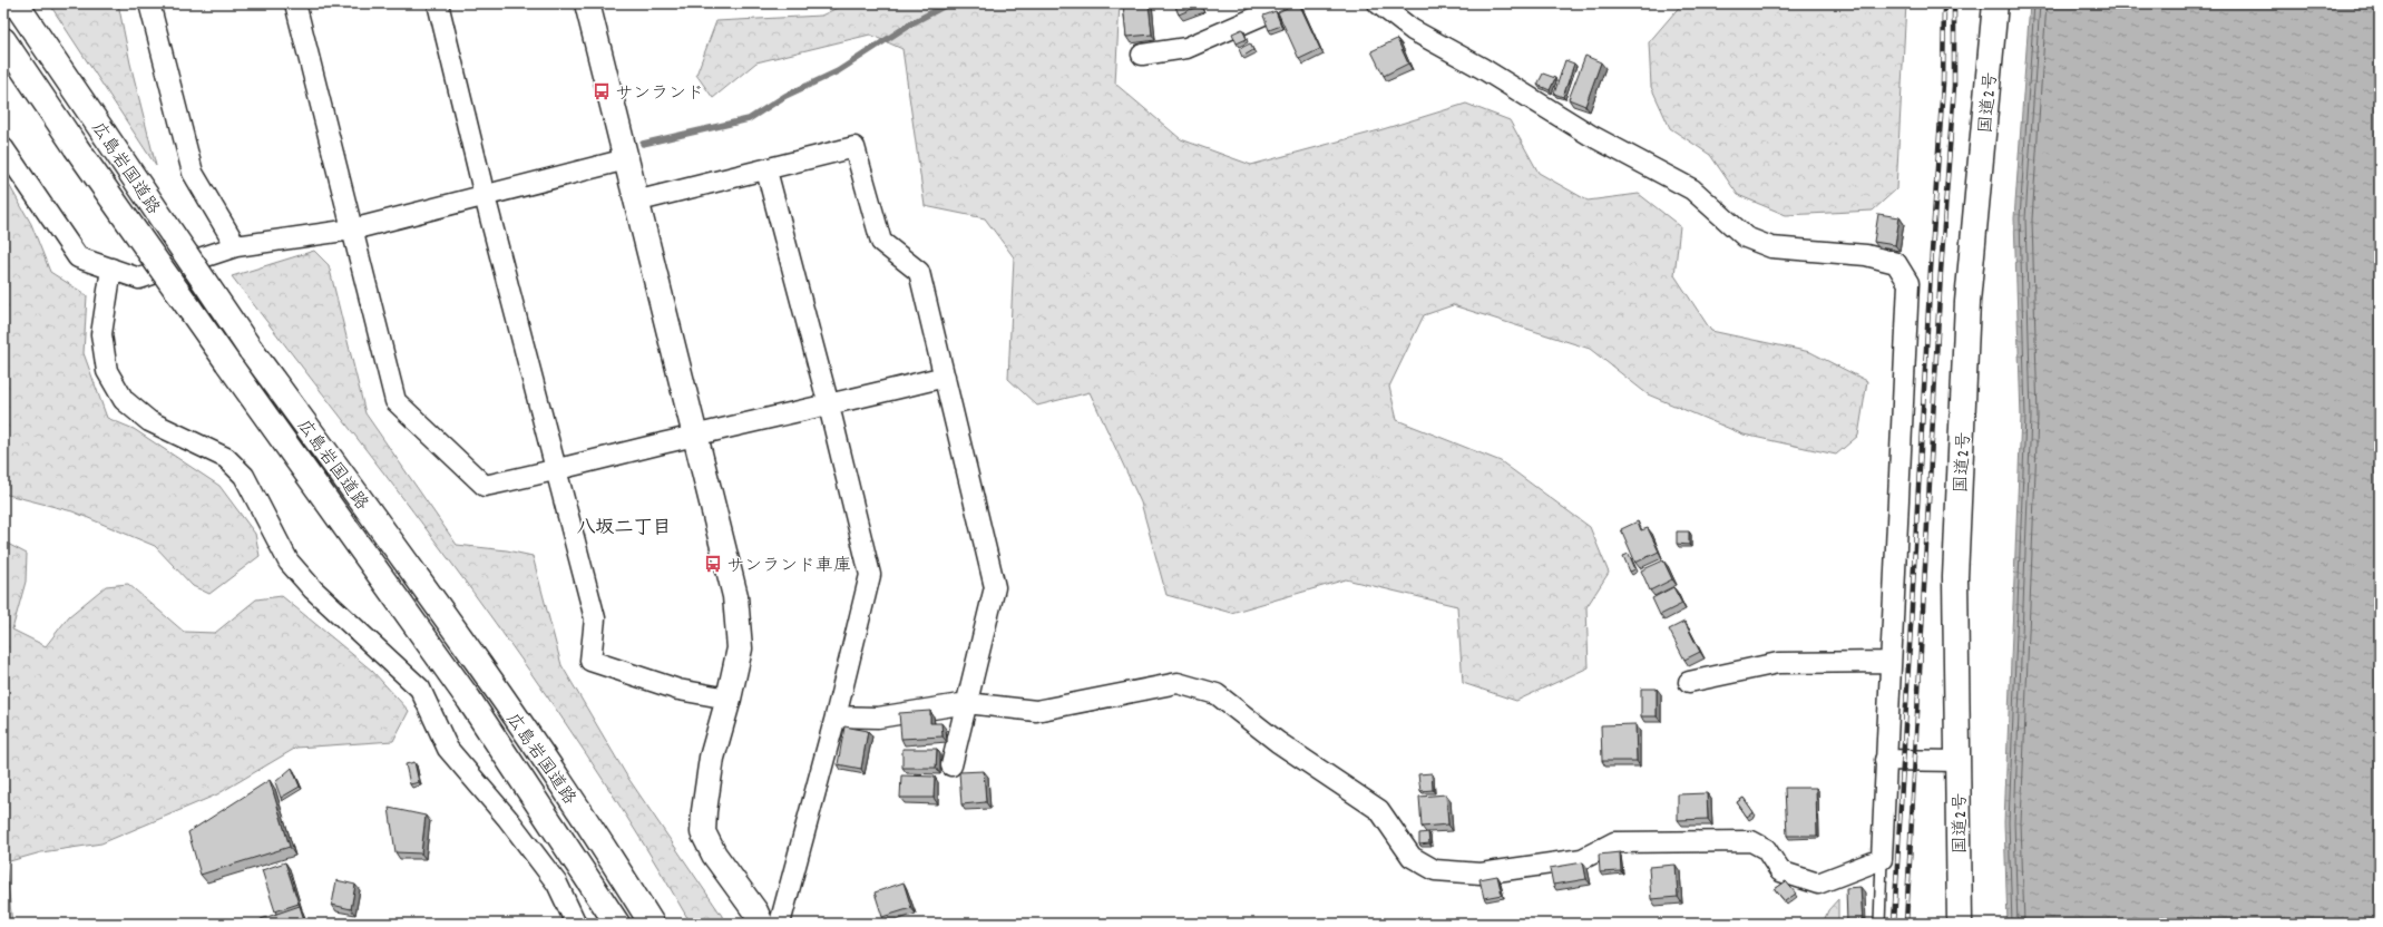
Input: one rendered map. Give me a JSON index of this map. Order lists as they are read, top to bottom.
{
  "streets": {
    "main road": ["国道2号", "広島岩国道路"]
  },
  "districts": ["八坂二丁目"],
  "places": {
    "bus stop": ["サンランド", "サンランド車庫"]
  }
}
